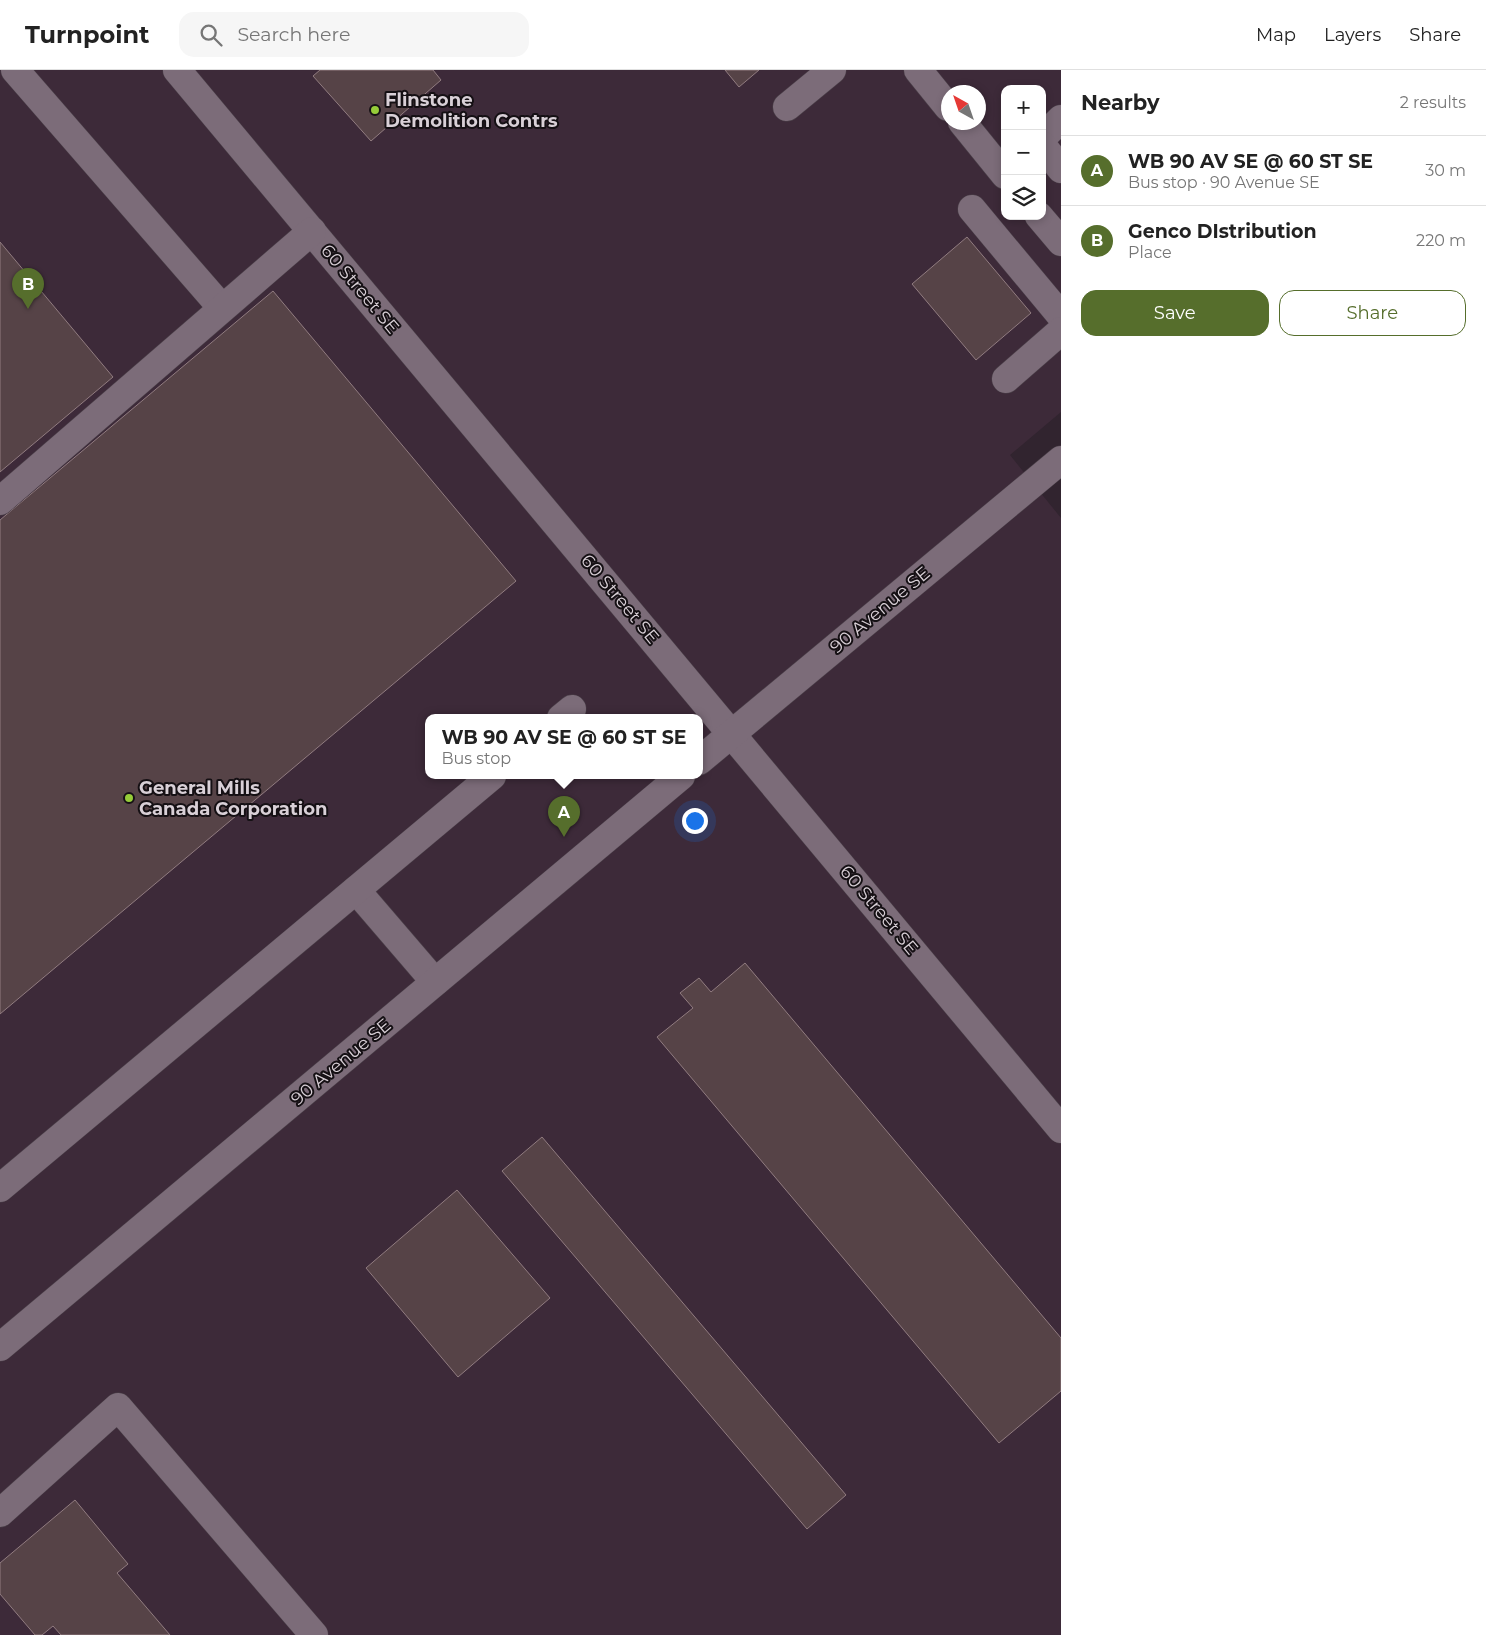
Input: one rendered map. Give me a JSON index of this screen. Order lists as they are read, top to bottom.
{
  "streets": {
    "street": ["60 Street SE", "90 Avenue SE"]
  },
  "crossings": [
    ["60 Street SE", "90 Avenue SE"]
  ],
  "places": ["Flinstone Demolition Contrs", "General Mills Canada Corporation"],
  "north": "top left",
  "page": {
    "header": "Turnpoint",
    "search": "Search here",
    "nav": ["Map", "Layers", "Share"],
    "heading": ["Nearby", "2 results"],
    "map_buttons": ["+", "−"],
    "list": [
      {
        "mark": "A",
        "name": "WB 90 AV SE @ 60 ST SE",
        "note": "Bus stop · 90 Avenue SE",
        "value": "30 m"
      },
      {
        "mark": "B",
        "name": "Genco DIstribution",
        "note": "Place",
        "value": "220 m"
      }
    ],
    "pins": ["B", "A"],
    "buttons": ["Save", "Share"],
    "popup": ["WB 90 AV SE @ 60 ST SE", "Bus stop"]
  }
}
